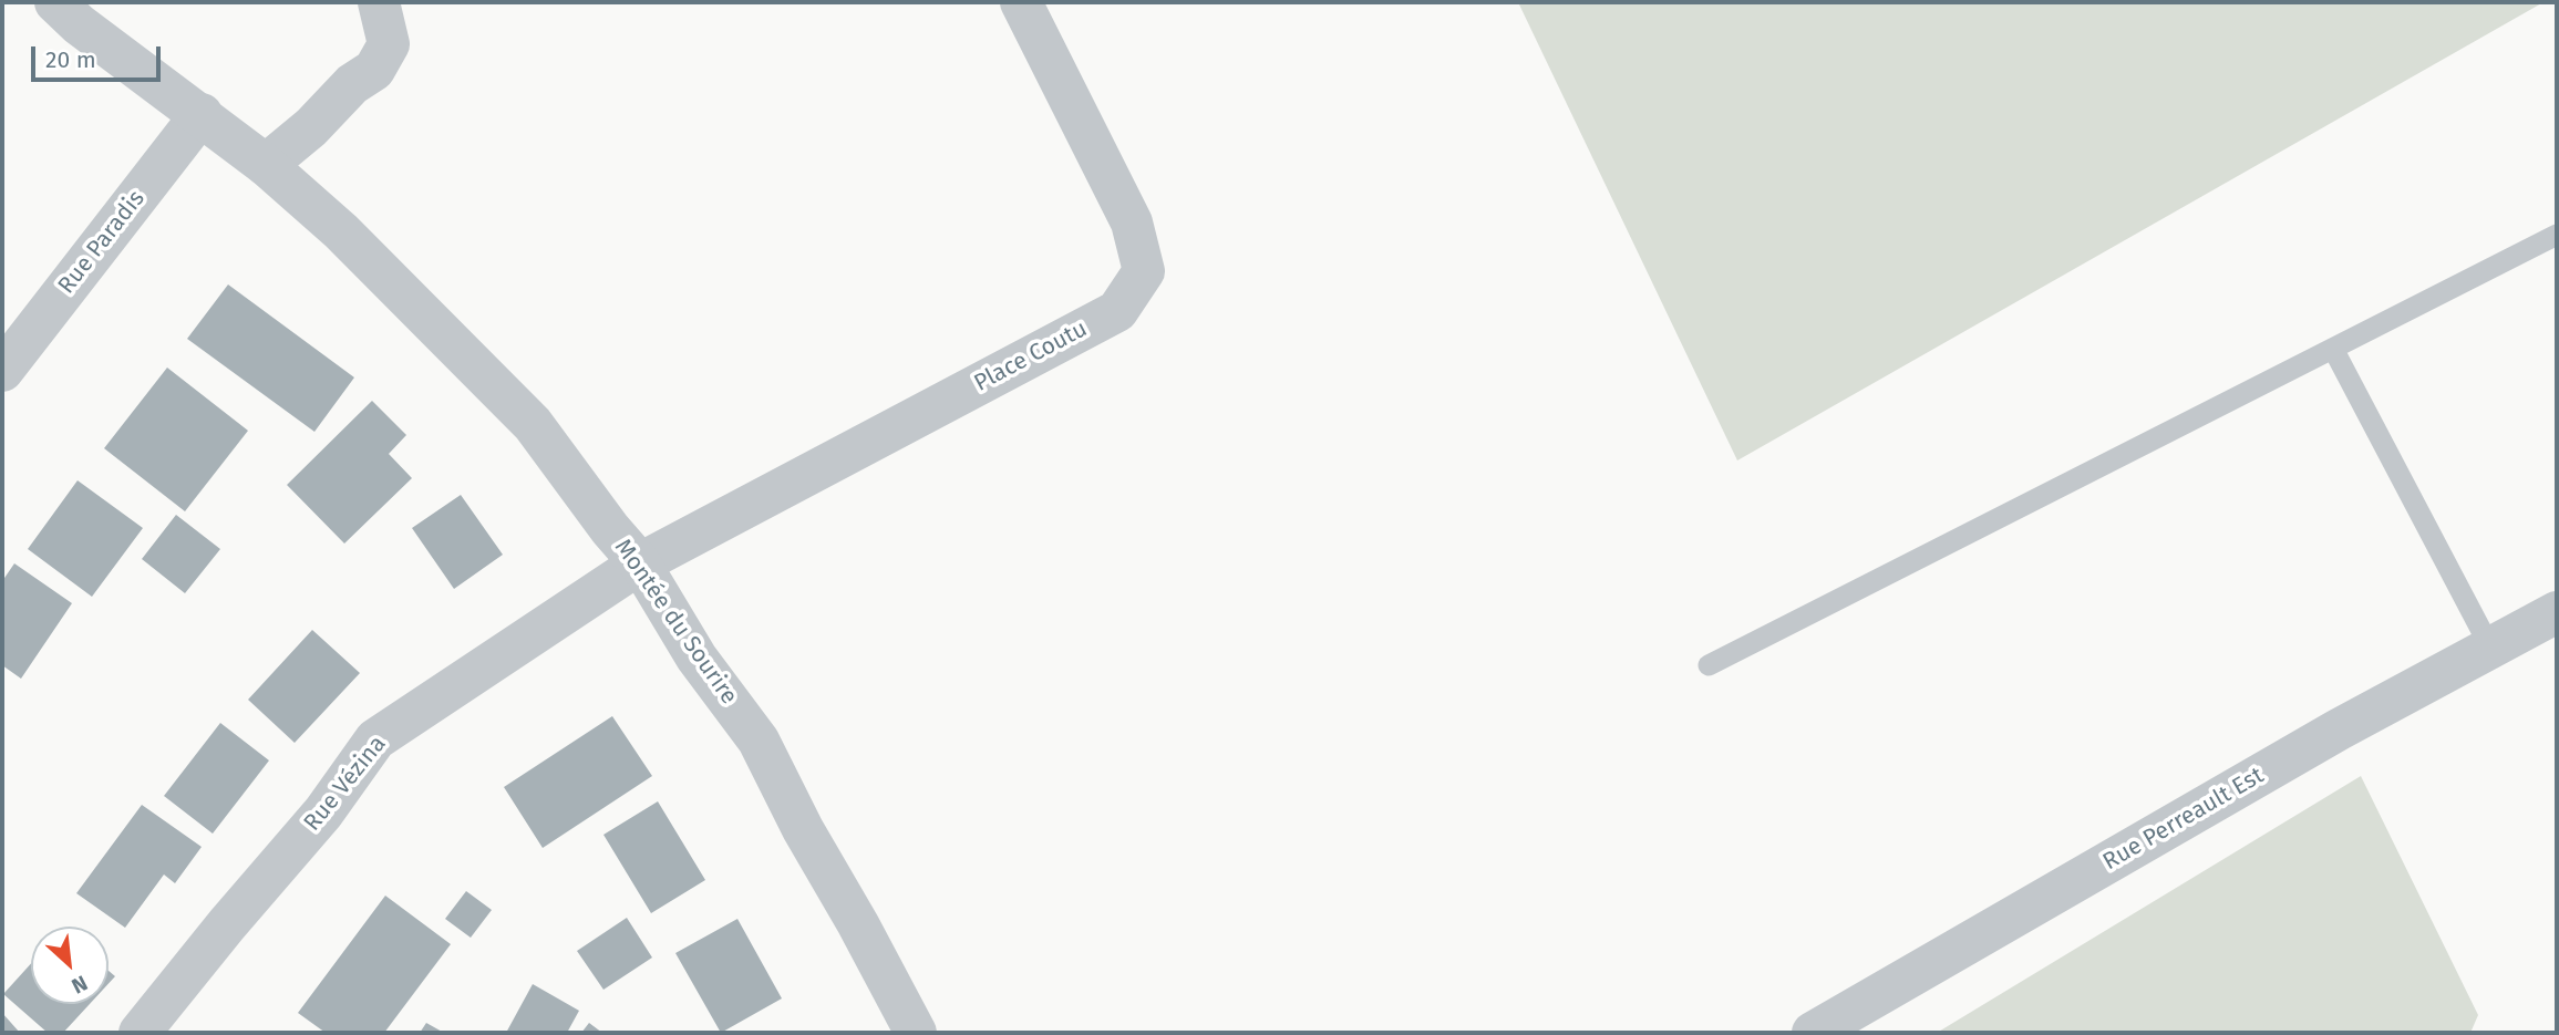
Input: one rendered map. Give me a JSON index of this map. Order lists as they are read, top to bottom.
{
  "streets": {
    "street": [
      "Rue Paradis",
      "Place Coutu",
      "Montée du Sourire",
      "Rue Vézina",
      "Rue Perreault Est"
    ]
  },
  "crossings": [
    ["Rue Paradis", "Montée du Sourire"],
    ["Place Coutu", "Montée du Sourire"],
    ["Place Coutu", "Rue Vézina"],
    ["Montée du Sourire", "Rue Vézina"]
  ],
  "scale_bar": "20 m",
  "north": "bottom right"
}
